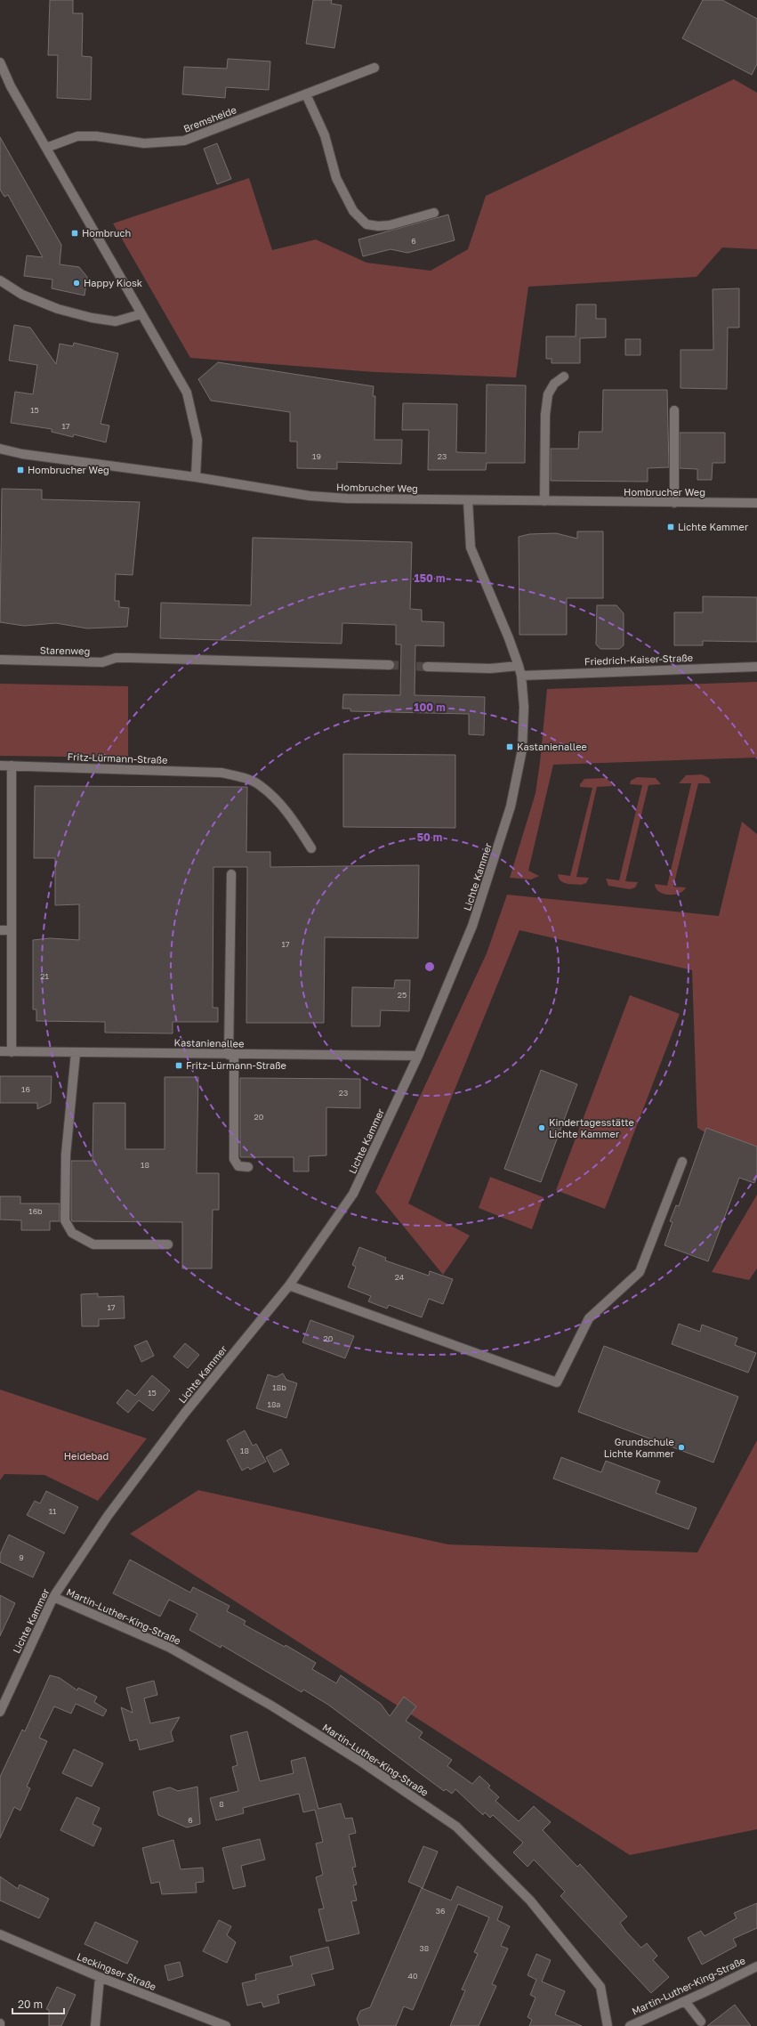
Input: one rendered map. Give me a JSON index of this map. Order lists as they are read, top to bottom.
{
  "streets": {
    "street": [
      "Bremsheide",
      "Hombrucher Weg",
      "Starenweg",
      "Friedrich-Kaiser-Straße",
      "Fritz-Lürmann-Straße",
      "Lichte Kammer",
      "Kastanienallee",
      "Martin-Luther-King-Straße",
      "Leckingser Straße"
    ]
  },
  "crossings": [
    ["Hombrucher Weg", "Lichte Kammer"],
    ["Friedrich-Kaiser-Straße", "Lichte Kammer"],
    ["Lichte Kammer", "Kastanienallee"],
    ["Lichte Kammer", "Martin-Luther-King-Straße"]
  ],
  "parks": ["Heidebad"],
  "places": {
    "transit": [
      "Hombruch",
      "Hombrucher Weg",
      "Lichte Kammer",
      "Kastanienallee",
      "Fritz-Lürmann-Straße"
    ],
    "other": ["Happy Kiosk", "Kindertagesstätte Lichte Kammer", "Grundschule Lichte Kammer"]
  },
  "house_numbers": [
    "6",
    "15",
    "17",
    "19",
    "23",
    "17",
    "21",
    "25",
    "16",
    "23",
    "20",
    "18",
    "16b",
    "24",
    "17",
    "20",
    "18b",
    "15",
    "18a",
    "18",
    "11",
    "9",
    "8",
    "6",
    "36",
    "38",
    "40"
  ],
  "scale_bar": "20 m",
  "rings": ["150 m", "100 m", "50 m"]
}
